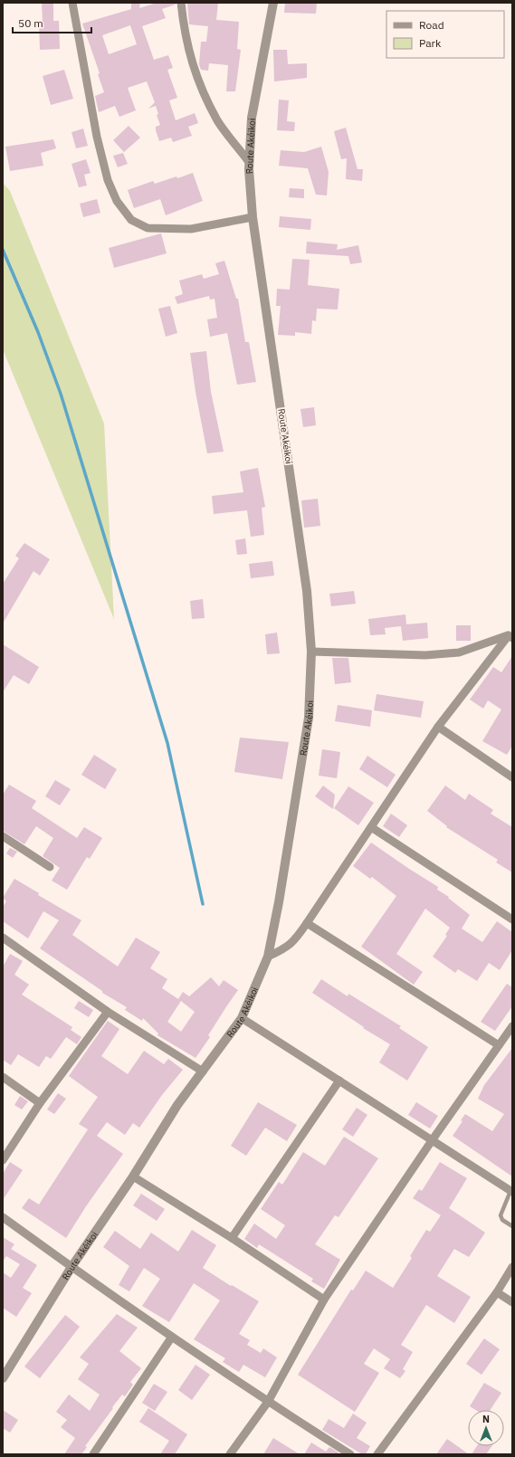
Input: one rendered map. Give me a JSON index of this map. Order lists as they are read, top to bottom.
{
  "streets": {
    "street": ["Route Akéikoi"]
  },
  "legend": ["Road", "Park"],
  "scale_bar": "50 m",
  "north": "top"
}
